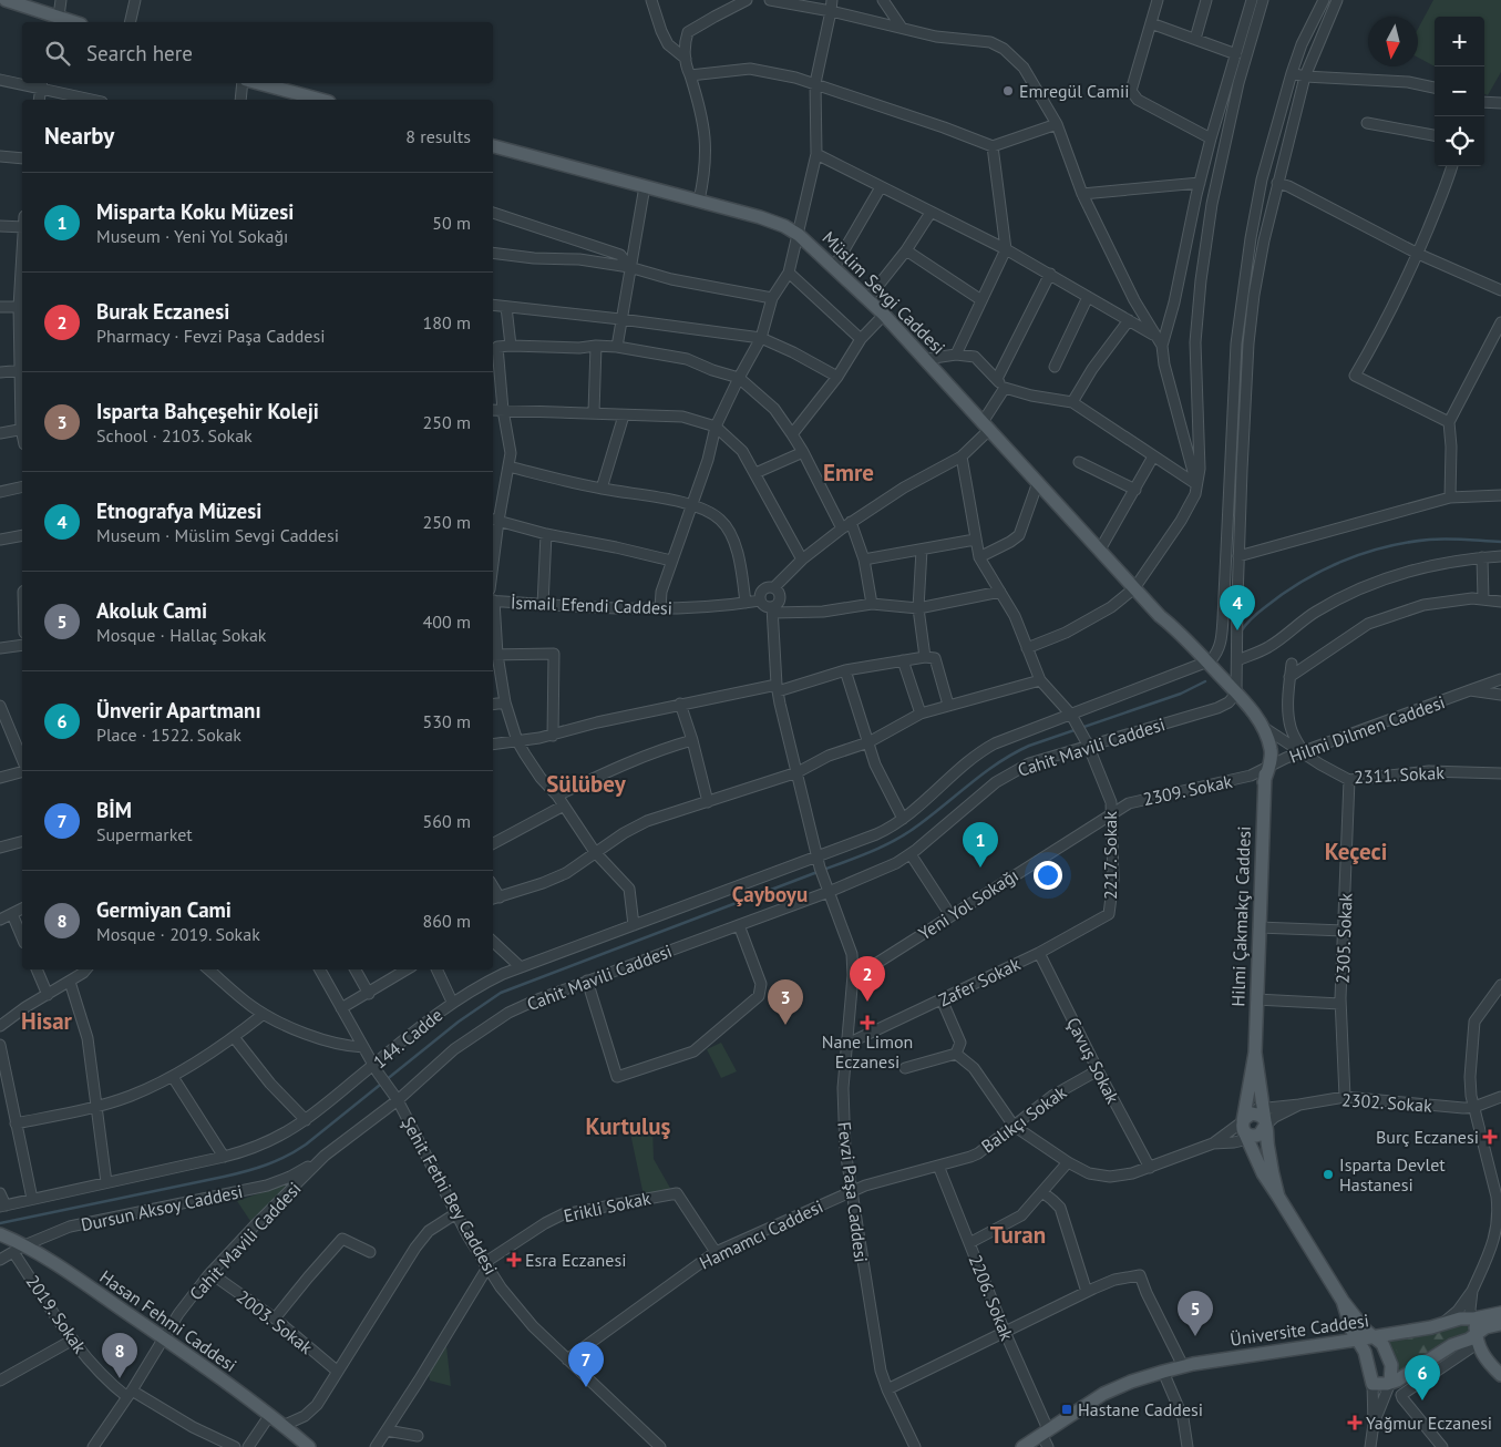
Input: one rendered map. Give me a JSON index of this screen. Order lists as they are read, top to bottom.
{
  "streets": {
    "main road": [
      "Müslim Sevgi Caddesi",
      "Hilmi Çakmakçı Caddesi",
      "Hasan Fehmi Caddesi",
      "Üniversite Caddesi"
    ],
    "street": [
      "İsmail Efendi Caddesi",
      "Hilmi Dilmen Caddesi",
      "Cahit Mavili Caddesi",
      "2311. Sokak",
      "2309. Sokak",
      "2217. Sokak",
      "Yeni Yol Sokağı",
      "2305. Sokak",
      "Zafer Sokak",
      "144. Cadde",
      "Çavuş Sokak",
      "2302. Sokak",
      "Balıkçı Sokak",
      "Fevzi Paşa Caddesi",
      "Şehit Fethi Bey Caddesi",
      "Erikli Sokak",
      "Dursun Aksoy Caddesi",
      "Hamamcı Caddesi",
      "2206. Sokak",
      "2019. Sokak",
      "2003. Sokak"
    ]
  },
  "crossings": [
    ["Müslim Sevgi Caddesi", "Hilmi Dilmen Caddesi"],
    ["Müslim Sevgi Caddesi", "Cahit Mavili Caddesi"],
    ["Müslim Sevgi Caddesi", "2311. Sokak"],
    ["Müslim Sevgi Caddesi", "2309. Sokak"],
    ["Müslim Sevgi Caddesi", "Hilmi Çakmakçı Caddesi"],
    ["Müslim Sevgi Caddesi", "144. Cadde"],
    ["İsmail Efendi Caddesi", "Fevzi Paşa Caddesi"],
    ["Hilmi Dilmen Caddesi", "2311. Sokak"],
    ["Hilmi Dilmen Caddesi", "2309. Sokak"],
    ["Hilmi Dilmen Caddesi", "Hilmi Çakmakçı Caddesi"],
    ["Cahit Mavili Caddesi", "2217. Sokak"],
    ["Cahit Mavili Caddesi", "Fevzi Paşa Caddesi"],
    ["Cahit Mavili Caddesi", "Şehit Fethi Bey Caddesi"],
    ["Cahit Mavili Caddesi", "Dursun Aksoy Caddesi"],
    ["Cahit Mavili Caddesi", "2019. Sokak"],
    ["Cahit Mavili Caddesi", "Hasan Fehmi Caddesi"],
    ["Cahit Mavili Caddesi", "2003. Sokak"],
    ["2311. Sokak", "2305. Sokak"],
    ["2309. Sokak", "2217. Sokak"],
    ["2309. Sokak", "Yeni Yol Sokağı"],
    ["2309. Sokak", "Hilmi Çakmakçı Caddesi"],
    ["2217. Sokak", "Yeni Yol Sokağı"],
    ["2217. Sokak", "Zafer Sokak"],
    ["2217. Sokak", "144. Cadde"],
    ["Yeni Yol Sokağı", "Fevzi Paşa Caddesi"],
    ["Hilmi Çakmakçı Caddesi", "2302. Sokak"],
    ["Hilmi Çakmakçı Caddesi", "Üniversite Caddesi"],
    ["2305. Sokak", "2302. Sokak"],
    ["Zafer Sokak", "Çavuş Sokak"],
    ["Zafer Sokak", "Fevzi Paşa Caddesi"],
    ["144. Cadde", "Fevzi Paşa Caddesi"],
    ["144. Cadde", "Şehit Fethi Bey Caddesi"],
    ["Çavuş Sokak", "Balıkçı Sokak"],
    ["Balıkçı Sokak", "Fevzi Paşa Caddesi"],
    ["Balıkçı Sokak", "Hamamcı Caddesi"],
    ["Balıkçı Sokak", "2206. Sokak"],
    ["Fevzi Paşa Caddesi", "Hamamcı Caddesi"],
    ["Şehit Fethi Bey Caddesi", "Erikli Sokak"],
    ["Şehit Fethi Bey Caddesi", "Hamamcı Caddesi"],
    ["Erikli Sokak", "Hamamcı Caddesi"],
    ["Dursun Aksoy Caddesi", "2019. Sokak"],
    ["Dursun Aksoy Caddesi", "Hasan Fehmi Caddesi"],
    ["2206. Sokak", "Üniversite Caddesi"],
    ["2019. Sokak", "Hasan Fehmi Caddesi"]
  ],
  "districts": [
    "Emre",
    "Sülübey",
    "Keçeci",
    "Çayboyu",
    "Hisar",
    "Kurtuluş",
    "Turan"
  ],
  "places": {
    "other": ["Emregül Camii", "Isparta Devlet Hastanesi"],
    "health": [
      "Nane Limon Eczanesi",
      "Burç Eczanesi",
      "Esra Eczanesi",
      "Yağmur Eczanesi"
    ],
    "transit": ["Hastane Caddesi"]
  },
  "north": "bottom",
  "page": {
    "map_buttons": ["+", "−"],
    "search": "Search here",
    "heading": ["Nearby", "8 results"],
    "list": [
      {
        "mark": "1",
        "name": "Misparta Koku Müzesi",
        "note": "Museum · Yeni Yol Sokağı",
        "value": "50 m"
      },
      {
        "mark": "2",
        "name": "Burak Eczanesi",
        "note": "Pharmacy · Fevzi Paşa Caddesi",
        "value": "180 m"
      },
      {
        "mark": "3",
        "name": "Isparta Bahçeşehir Koleji",
        "note": "School · 2103. Sokak",
        "value": "250 m"
      },
      {
        "mark": "4",
        "name": "Etnografya Müzesi",
        "note": "Museum · Müslim Sevgi Caddesi",
        "value": "250 m"
      },
      {
        "mark": "5",
        "name": "Akoluk Cami",
        "note": "Mosque · Hallaç Sokak",
        "value": "400 m"
      },
      {
        "mark": "6",
        "name": "Ünverir Apartmanı",
        "note": "Place · 1522. Sokak",
        "value": "530 m"
      },
      {
        "mark": "7",
        "name": "BİM",
        "note": "Supermarket",
        "value": "560 m"
      },
      {
        "mark": "8",
        "name": "Germiyan Cami",
        "note": "Mosque · 2019. Sokak",
        "value": "860 m"
      }
    ],
    "pins": [
      "4",
      "1",
      "2",
      "3",
      "5",
      "8",
      "7",
      "6"
    ]
  }
}
